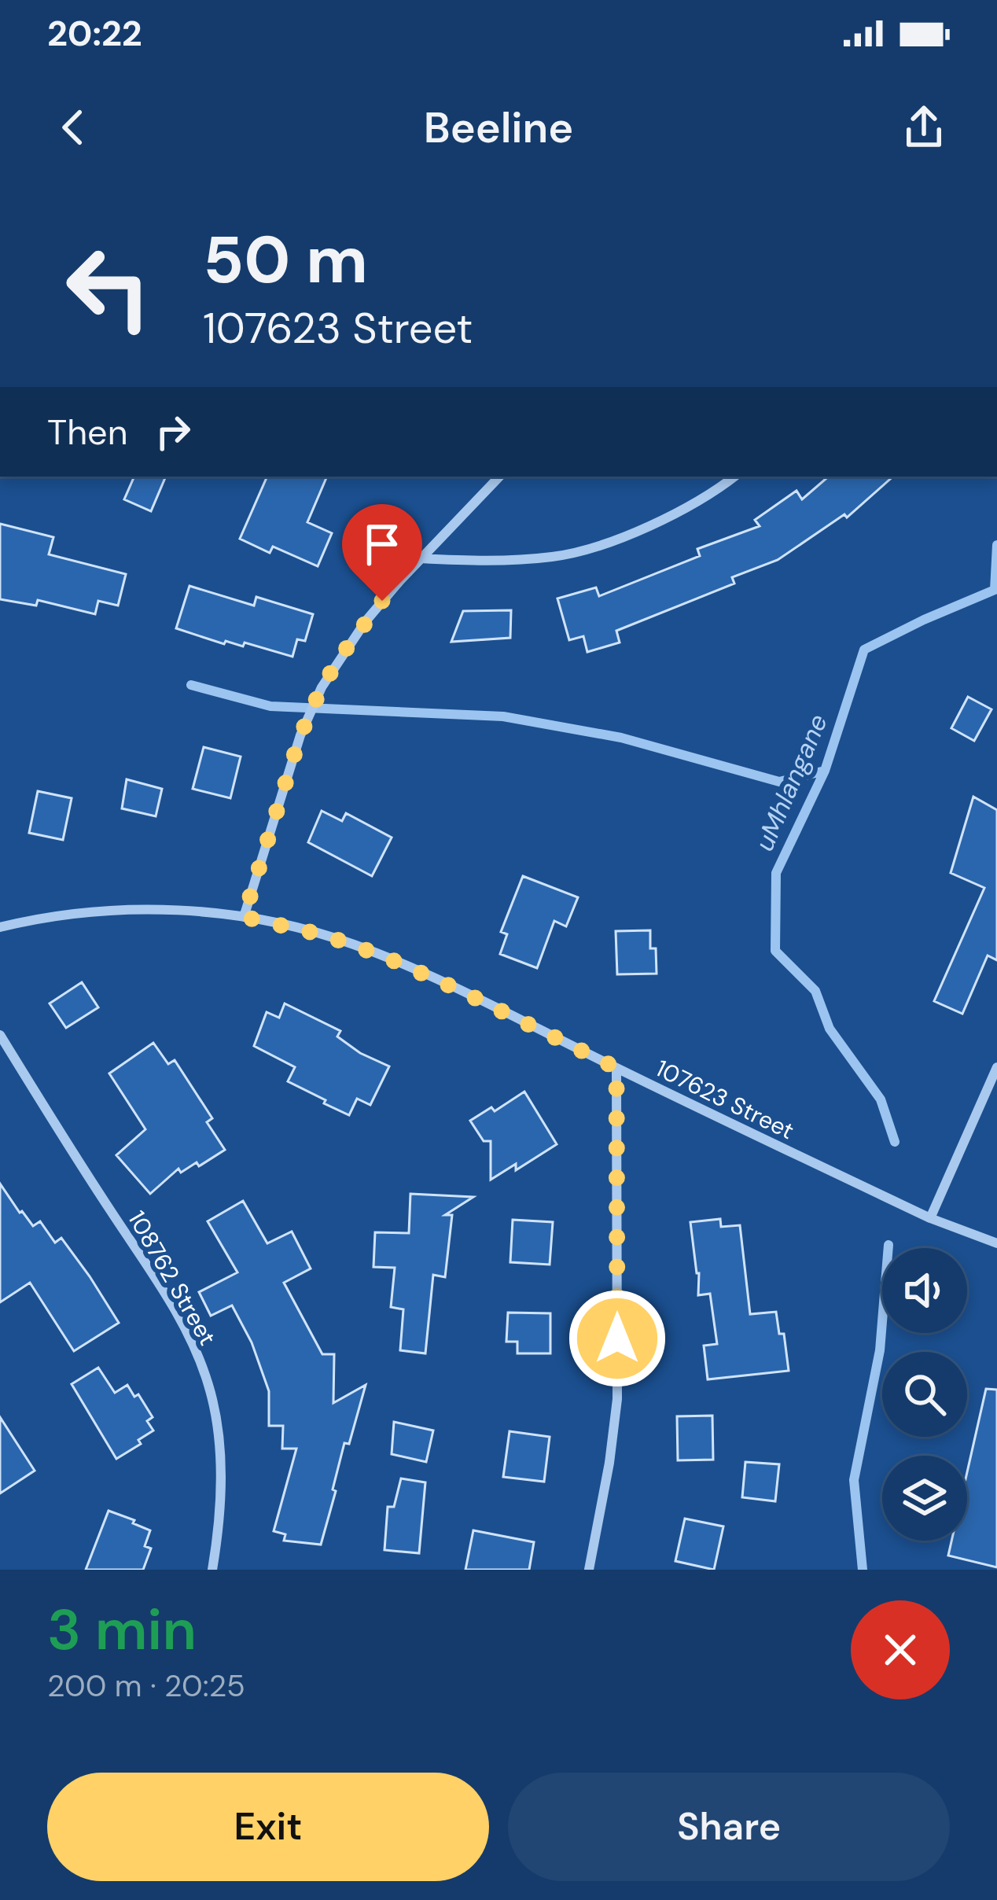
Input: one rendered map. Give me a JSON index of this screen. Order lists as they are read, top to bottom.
{
  "streets": {
    "street": ["107623 Street", "108762 Street"]
  },
  "water": ["uMhlangane"],
  "page": {
    "status": "20:22",
    "header": "Beeline",
    "turn": ["50 m", "107623 Street"],
    "then": "Then",
    "heading": ["3 min", "200 m · 20:25"],
    "buttons": ["Exit", "Share"]
  }
}
